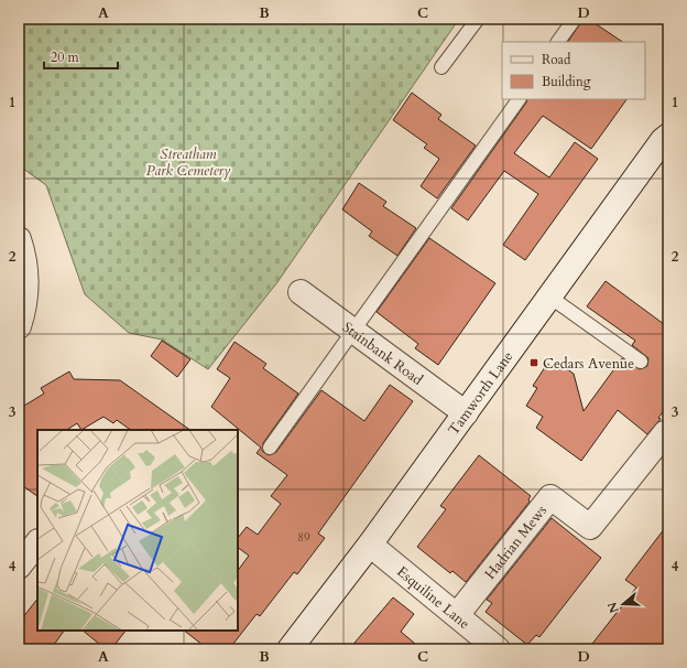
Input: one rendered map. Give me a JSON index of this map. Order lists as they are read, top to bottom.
{
  "streets": {
    "street": [
      "Stainbank Road",
      "Tamworth Lane",
      "Hadrian Mews",
      "Esquiline Lane"
    ]
  },
  "crossings": [
    ["Stainbank Road", "Tamworth Lane"],
    ["Tamworth Lane", "Esquiline Lane"],
    ["Hadrian Mews", "Esquiline Lane"]
  ],
  "parks": ["Streatham Park Cemetery"],
  "places": {
    "transit": ["Cedars Avenue"]
  },
  "house_numbers": ["89"],
  "legend": ["Road", "Building"],
  "scale_bar": "20 m",
  "north": "left",
  "grid": {
    "columns": [
      "A",
      "B",
      "C",
      "D"
    ],
    "rows": [
      "1",
      "2",
      "3",
      "4"
    ]
  }
}
